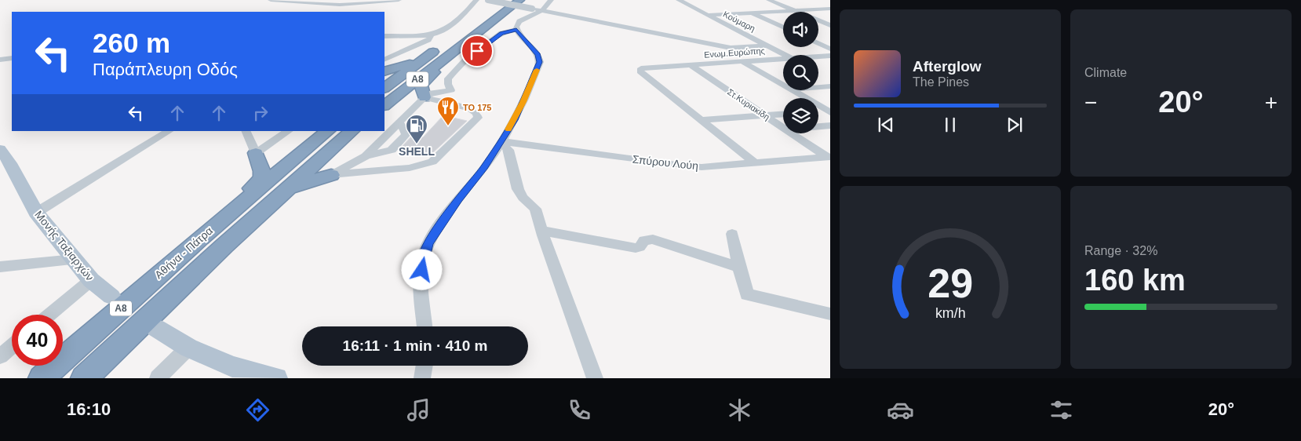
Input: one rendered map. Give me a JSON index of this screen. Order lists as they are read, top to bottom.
{
  "streets": {
    "highway": ["Α8", "Αθήνα - Πάτρα"],
    "main road": ["Μονής Ταξιαρχών"],
    "street": [
      "Κούμαρη",
      "Ενωμ.Ευρώπης",
      "Στ.Κυριακίδη",
      "Σπύρου Λούη"
    ]
  },
  "crossings": [
    ["Ενωμ.Ευρώπης", "Στ.Κυριακίδη"],
    ["Στ.Κυριακίδη", "Σπύρου Λούη"]
  ],
  "places": {
    "restaurant": ["TO 175"],
    "fuel station": ["SHELL"]
  },
  "page": {
    "tile": [
      "Climate",
      ["Range · 32%", "160 km"]
    ],
    "turn": ["260 m", "Παράπλευρη Οδός"],
    "song": ["Afterglow", "The Pines"],
    "heat": ["−", "20°", "+"],
    "limit": "40",
    "trip": "16:11 · 1 min · 410 m",
    "tabs": ["16:10", "20°"],
    "gauge": ["29", "km/h"]
  }
}
